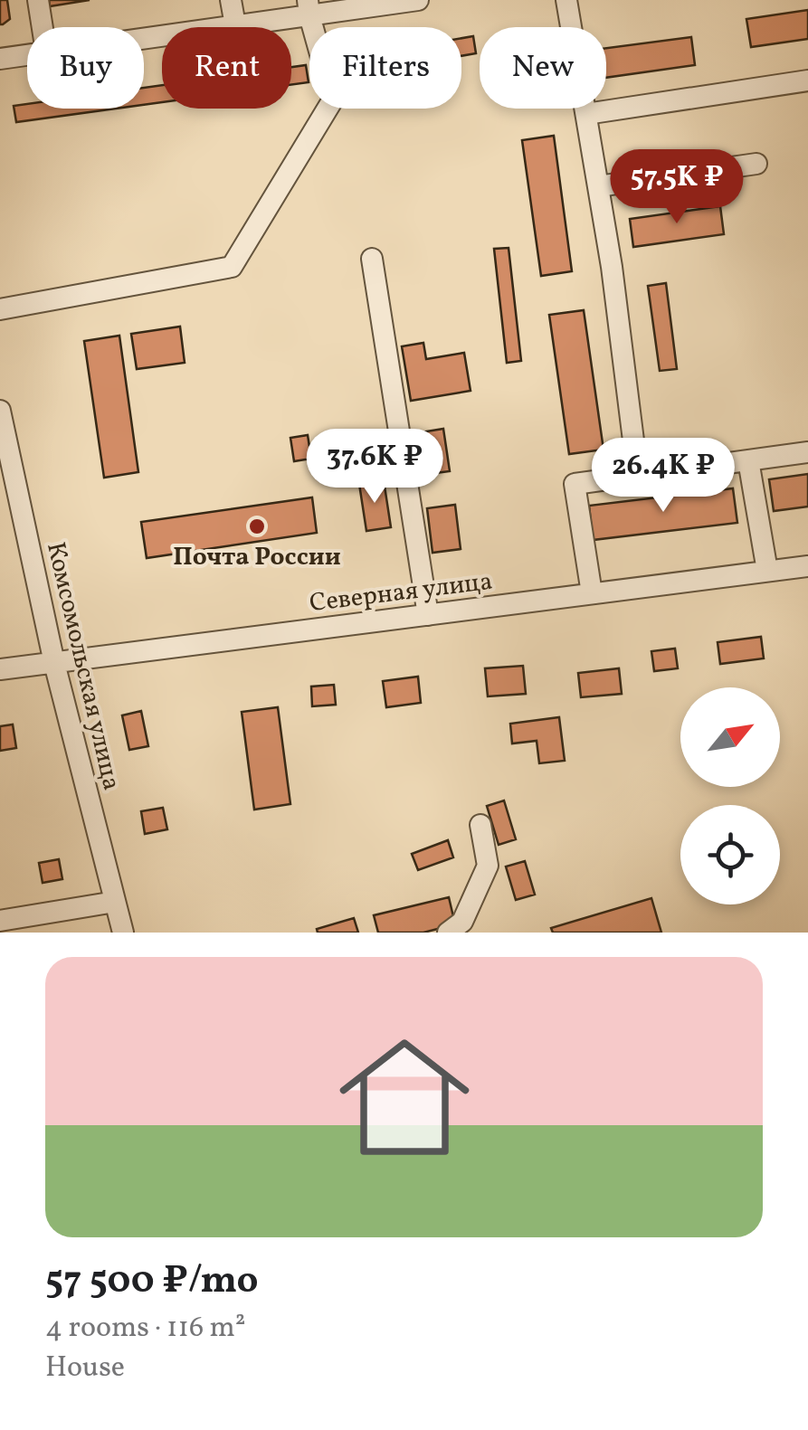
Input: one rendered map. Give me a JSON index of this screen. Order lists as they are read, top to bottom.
{
  "streets": {
    "street": ["Северная улица", "Комсомольская улица"]
  },
  "crossings": [
    ["Северная улица", "Комсомольская улица"]
  ],
  "places": ["Почта России"],
  "north": "top right",
  "page": {
    "chip": [
      "Buy",
      "Rent",
      "Filters",
      "New"
    ],
    "price": ["57.5K ₽", "37.6K ₽", "26.4K ₽"],
    "list": [
      {
        "name": "57 500 ₽/mo",
        "note": "4 rooms · 116 m² · House"
      }
    ]
  }
}
